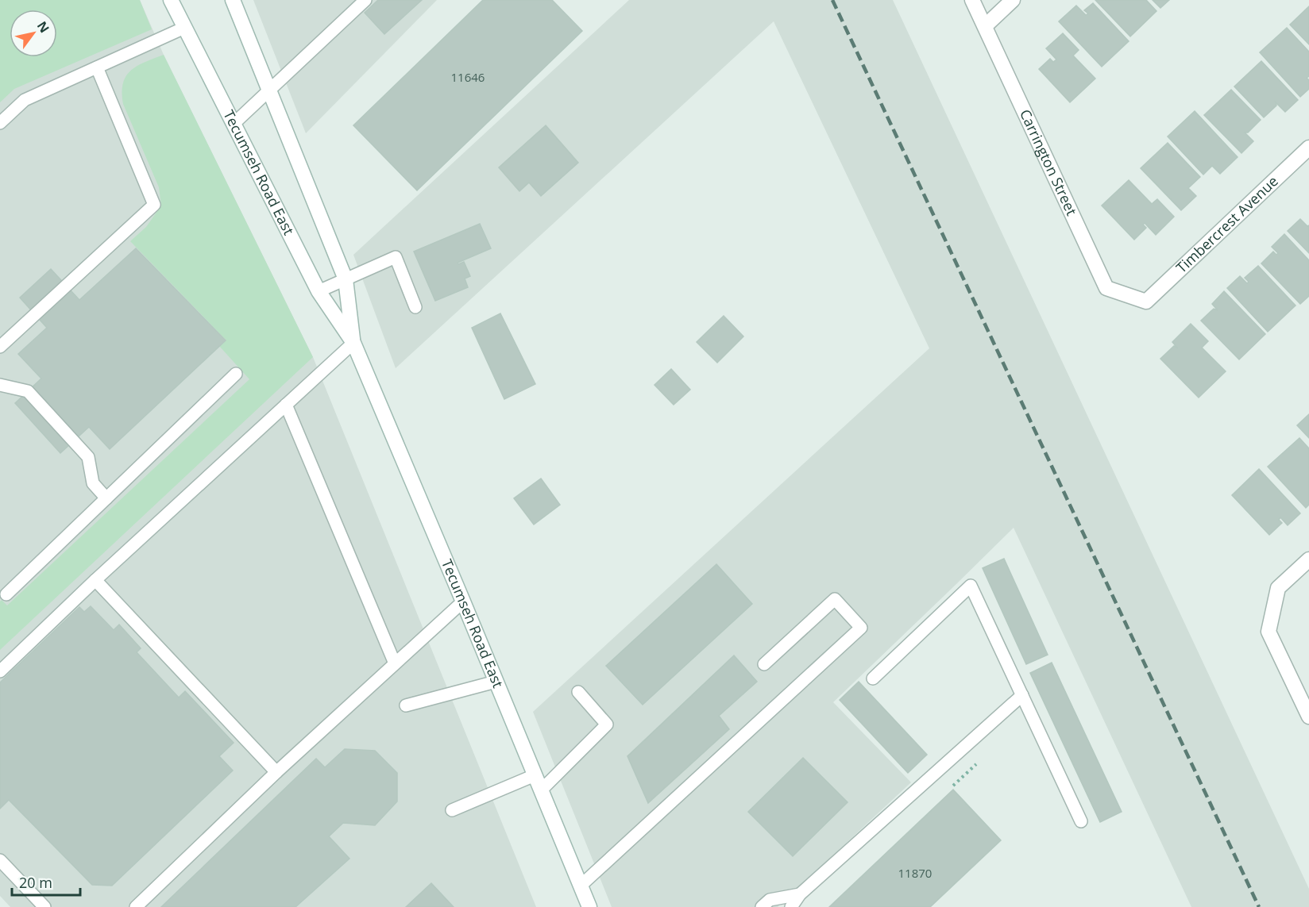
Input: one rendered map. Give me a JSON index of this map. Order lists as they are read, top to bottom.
{
  "streets": {
    "main road": ["Carrington Street", "Tecumseh Road East", "Timbercrest Avenue"]
  },
  "crossings": [
    ["Carrington Street", "Timbercrest Avenue"]
  ],
  "house_numbers": ["11646", "11870"],
  "scale_bar": "20 m",
  "north": "top right"
}
